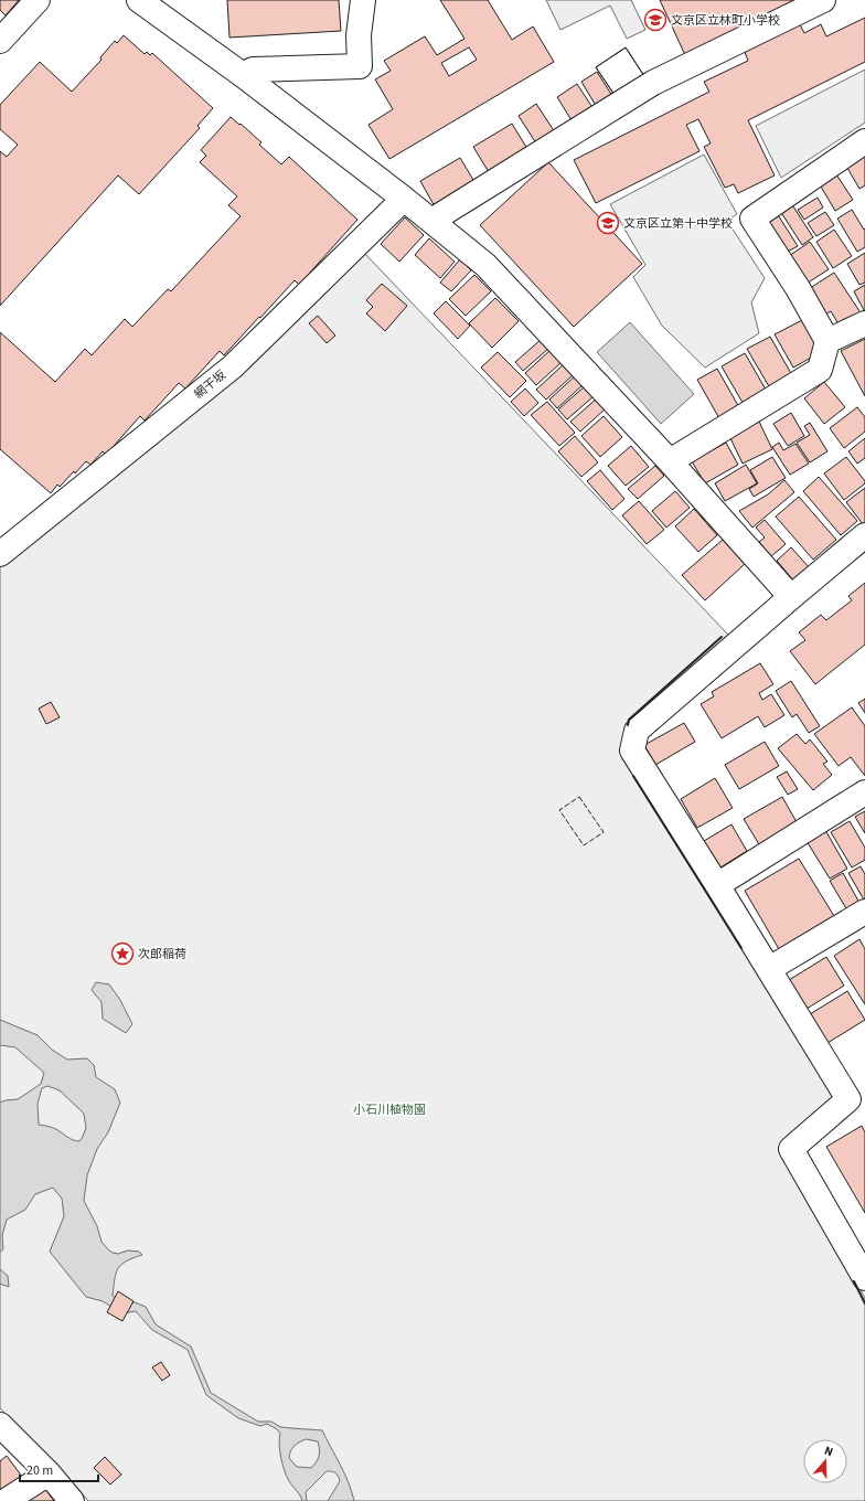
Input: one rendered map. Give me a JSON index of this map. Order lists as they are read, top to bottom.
{
  "streets": {
    "street": ["網干坂"]
  },
  "parks": ["小石川植物園"],
  "places": {
    "school or university": ["文京区立林町小学校", "文京区立第十中学校"],
    "place": ["次郎稲荷"]
  },
  "scale_bar": "20 m",
  "north": "top"
}
